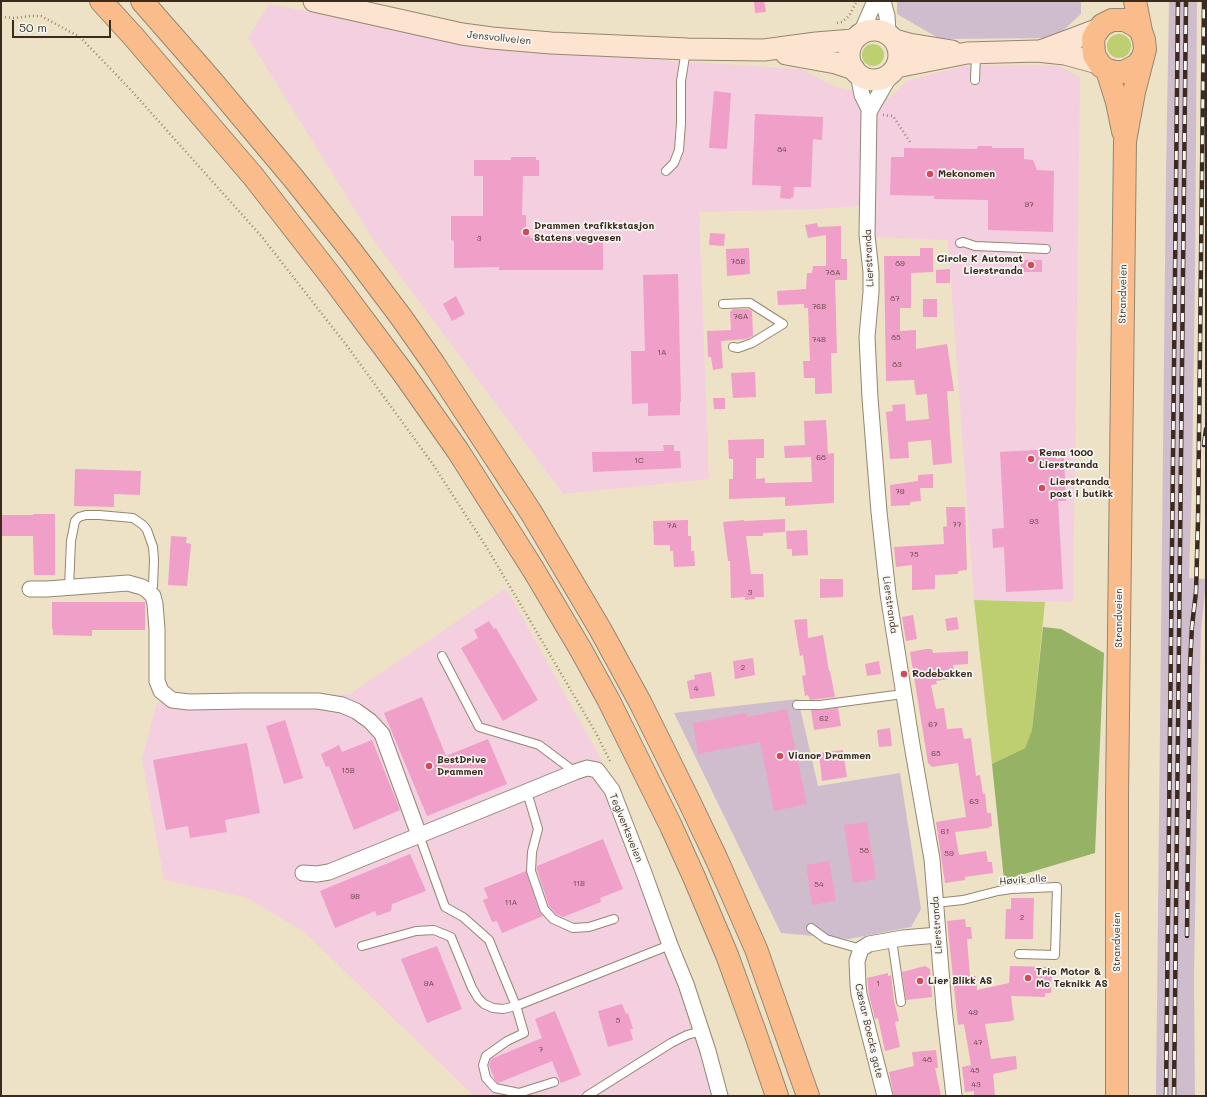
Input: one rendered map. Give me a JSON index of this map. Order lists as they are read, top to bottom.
{
  "streets": {
    "main road": ["Strandveien"],
    "street": [
      "Jensvollveien",
      "Lierstranda",
      "Teglverksveien",
      "Cæsar Boecks gate"
    ],
    "lane": ["Høvik alle"]
  },
  "crossings": [
    ["Jensvollveien", "Lierstranda"],
    ["Lierstranda", "Høvik alle"]
  ],
  "places": [
    "Mekonomen",
    "Drammen trafikkstasjon Statens vegvesen",
    "Circle K Automat Lierstranda",
    "Rema 1000 Lierstranda",
    "Lierstranda post i butikk",
    "Rodebakken",
    "Vianor Drammen",
    "BestDrive Drammen",
    "Trio Motor & Mc Teknikk AS",
    "Lier Blikk AS"
  ],
  "house_numbers": [
    "84",
    "97",
    "3",
    "78B",
    "89",
    "78A",
    "87",
    "76B",
    "76A",
    "85",
    "74B",
    "1A",
    "83",
    "68",
    "1C",
    "79",
    "93",
    "77",
    "7A",
    "75",
    "3",
    "2",
    "4",
    "62",
    "67",
    "65",
    "15B",
    "63",
    "61",
    "58",
    "59",
    "11B",
    "54",
    "9B",
    "11A",
    "2",
    "9A",
    "1",
    "49",
    "5",
    "47",
    "7",
    "48",
    "45",
    "43"
  ],
  "scale_bar": "50 m"
}
